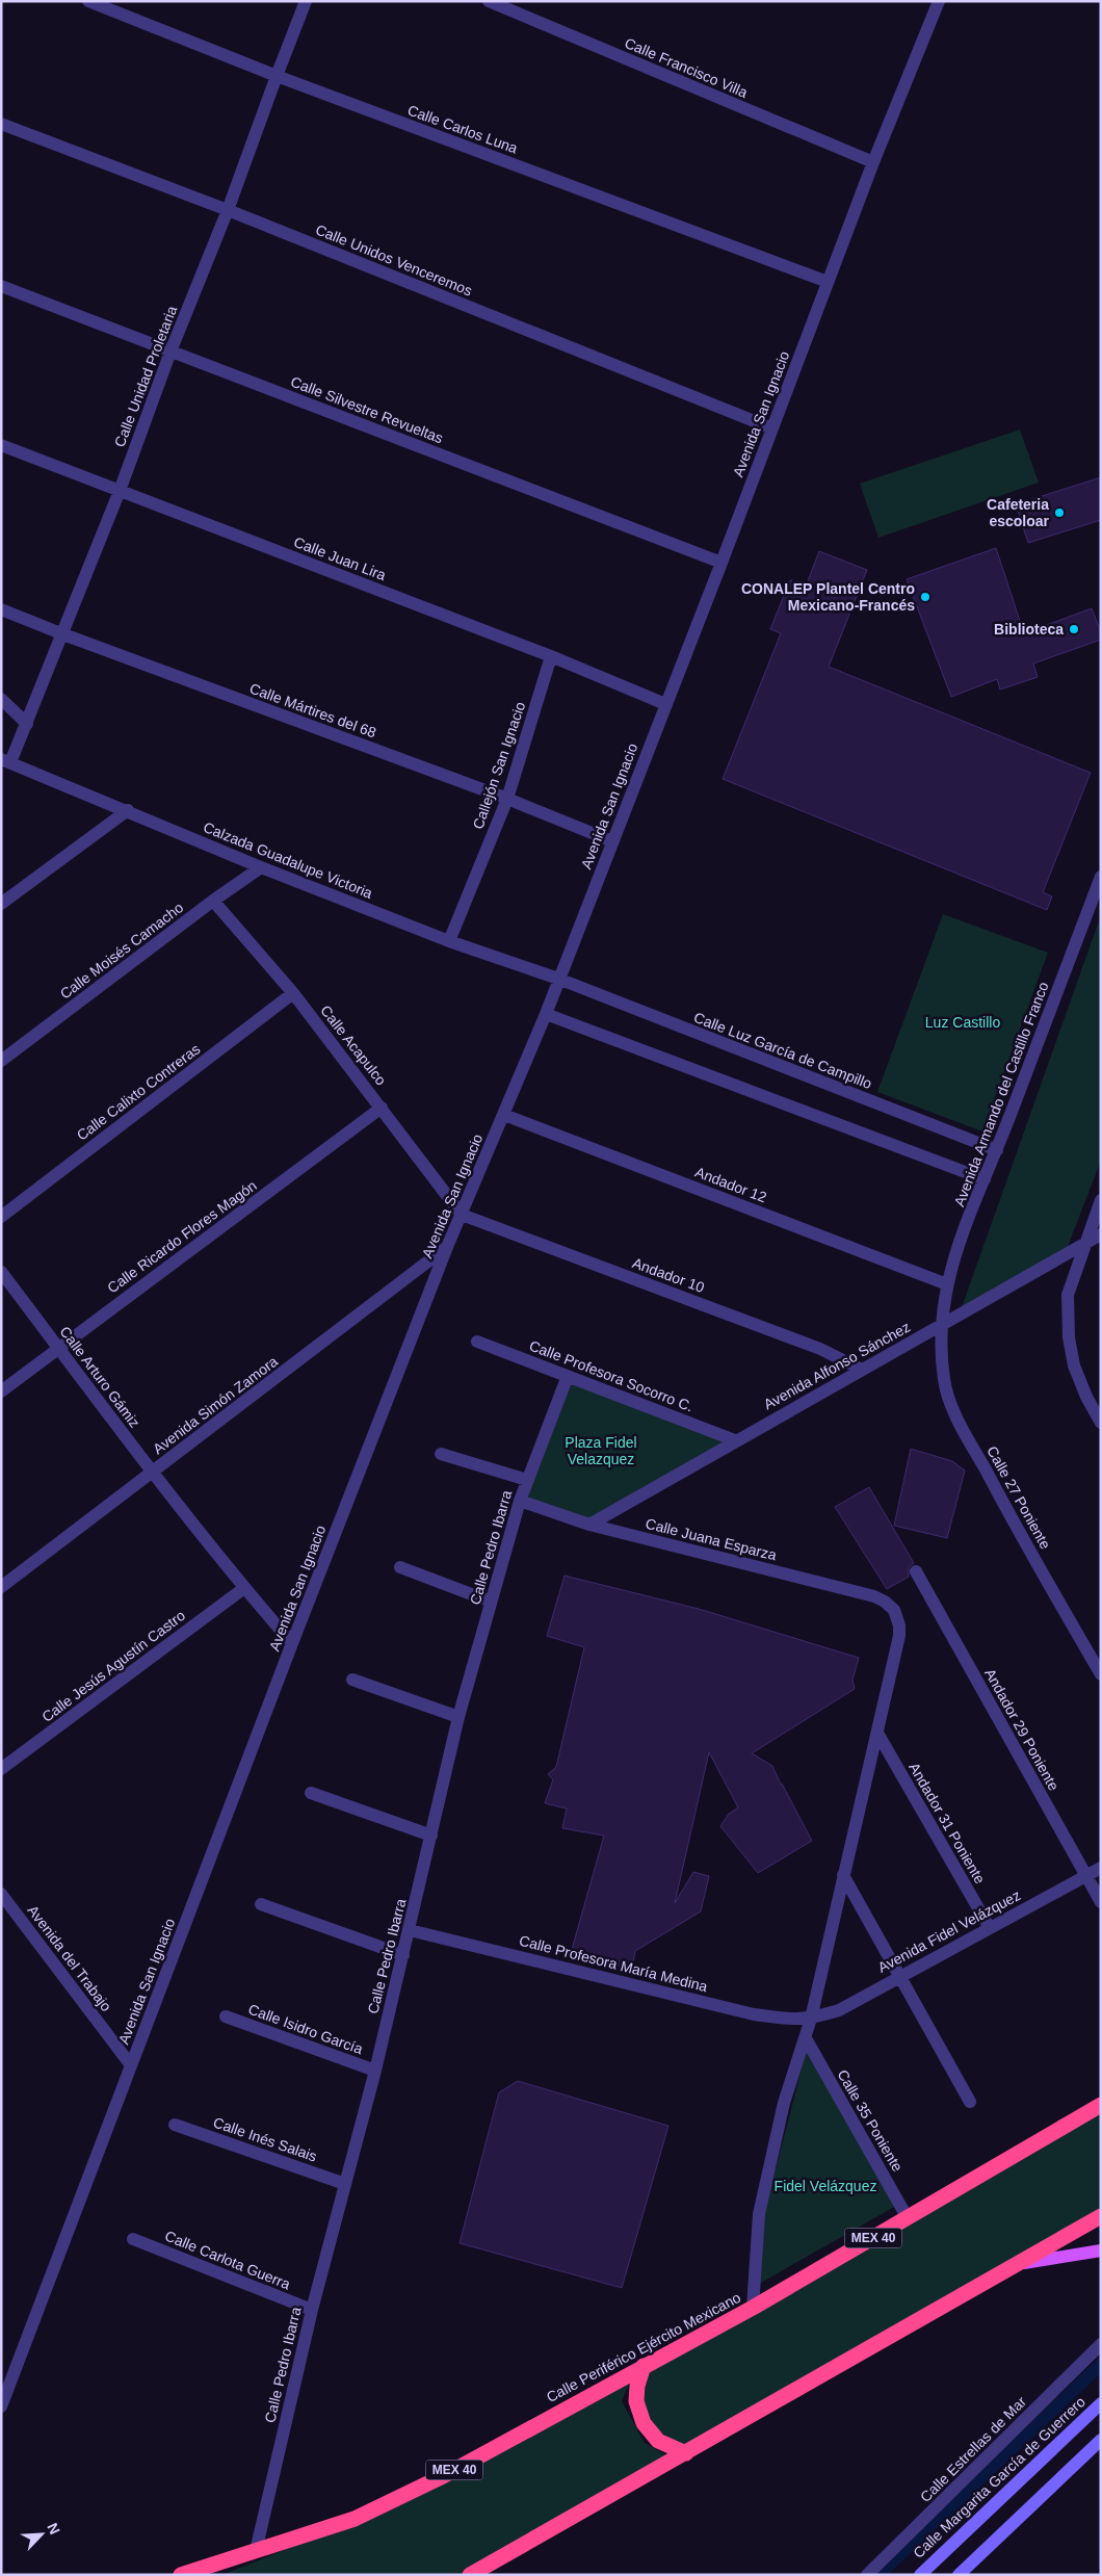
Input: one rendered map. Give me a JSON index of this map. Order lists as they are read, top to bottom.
{
  "streets": {
    "highway": ["MEX 40", "Calle Periférico Ejército Mexicano"],
    "main road": ["Calle Margarita García de Guerrero"],
    "street": [
      "Calle Francisco Villa",
      "Calle Carlos Luna",
      "Calle Unidos Venceremos",
      "Calle Unidad Proletaria",
      "Calle Silvestre Revueltas",
      "Avenida San Ignacio",
      "Calle Juan Lira",
      "Calle Mártires del 68",
      "Callejón San Ignacio",
      "Calzada Guadalupe Victoria",
      "Calle Moisés Camacho",
      "Calle Acapulco",
      "Calle Luz García de Campillo",
      "Calle Calixto Contreras",
      "Avenida Armando del Castillo Franco",
      "Andador 12",
      "Calle Ricardo Flores Magón",
      "Andador 10",
      "Avenida Alfonso Sánchez",
      "Calle Profesora Socorro C.",
      "Calle Arturo Gámiz",
      "Avenida Simón Zamora",
      "Calle 27 Poniente",
      "Calle Juana Esparza",
      "Calle Pedro Ibarra",
      "Calle Jesús Agustín Castro",
      "Andador 29 Poniente",
      "Andador 31 Poniente",
      "Avenida Fidel Velázquez",
      "Avenida del Trabajo",
      "Calle Profesora María Medina",
      "Calle Isidro García",
      "Calle 35 Poniente",
      "Calle Inés Salais",
      "Calle Carlota Guerra",
      "Calle Estrellas de Mar"
    ]
  },
  "crossings": [
    ["Calle Francisco Villa", "Avenida San Ignacio"],
    ["Calle Carlos Luna", "Calle Unidad Proletaria"],
    ["Calle Carlos Luna", "Avenida San Ignacio"],
    ["Calle Unidos Venceremos", "Calle Unidad Proletaria"],
    ["Calle Unidos Venceremos", "Avenida San Ignacio"],
    ["Calle Unidad Proletaria", "Calle Silvestre Revueltas"],
    ["Calle Unidad Proletaria", "Calle Juan Lira"],
    ["Calle Unidad Proletaria", "Calle Mártires del 68"],
    ["Calle Unidad Proletaria", "Calzada Guadalupe Victoria"],
    ["Calle Silvestre Revueltas", "Avenida San Ignacio"],
    ["Avenida San Ignacio", "Calle Juan Lira"],
    ["Avenida San Ignacio", "Calle Mártires del 68"],
    ["Avenida San Ignacio", "Calzada Guadalupe Victoria"],
    ["Avenida San Ignacio", "Calle Acapulco"],
    ["Avenida San Ignacio", "Calle Luz García de Campillo"],
    ["Avenida San Ignacio", "Andador 12"],
    ["Avenida San Ignacio", "Andador 10"],
    ["Avenida San Ignacio", "Calle Arturo Gámiz"],
    ["Avenida San Ignacio", "Avenida Simón Zamora"],
    ["Avenida San Ignacio", "Avenida del Trabajo"],
    ["Calle Juan Lira", "Callejón San Ignacio"],
    ["Calle Mártires del 68", "Callejón San Ignacio"],
    ["Callejón San Ignacio", "Calzada Guadalupe Victoria"],
    ["Calzada Guadalupe Victoria", "Calle Moisés Camacho"],
    ["Calzada Guadalupe Victoria", "Calle Luz García de Campillo"],
    ["Calle Moisés Camacho", "Calle Acapulco"],
    ["Calle Acapulco", "Calle Calixto Contreras"],
    ["Calle Acapulco", "Calle Ricardo Flores Magón"],
    ["Calle Acapulco", "Andador 10"],
    ["Calle Luz García de Campillo", "Avenida Armando del Castillo Franco"],
    ["Avenida Armando del Castillo Franco", "Andador 12"],
    ["Avenida Armando del Castillo Franco", "Avenida Alfonso Sánchez"],
    ["Avenida Armando del Castillo Franco", "Calle 27 Poniente"],
    ["Calle Ricardo Flores Magón", "Calle Arturo Gámiz"],
    ["Andador 10", "Avenida Alfonso Sánchez"],
    ["Avenida Alfonso Sánchez", "Calle Profesora Socorro C."],
    ["Avenida Alfonso Sánchez", "Calle 27 Poniente"],
    ["Avenida Alfonso Sánchez", "Calle Juana Esparza"],
    ["Calle Profesora Socorro C.", "Calle Pedro Ibarra"],
    ["Calle Arturo Gámiz", "Avenida Simón Zamora"],
    ["Calle Arturo Gámiz", "Calle Jesús Agustín Castro"],
    ["Calle Juana Esparza", "Calle Pedro Ibarra"],
    ["Calle Juana Esparza", "Andador 31 Poniente"],
    ["Calle Pedro Ibarra", "Calle Profesora María Medina"],
    ["Calle Pedro Ibarra", "Calle Isidro García"],
    ["Calle Pedro Ibarra", "Calle Inés Salais"],
    ["Calle Pedro Ibarra", "Calle Carlota Guerra"],
    ["Calle Pedro Ibarra", "Calle Periférico Ejército Mexicano"],
    ["Andador 29 Poniente", "Avenida Fidel Velázquez"],
    ["Andador 31 Poniente", "Avenida Fidel Velázquez"],
    ["Avenida Fidel Velázquez", "Calle Profesora María Medina"],
    ["Calle 35 Poniente", "Calle Periférico Ejército Mexicano"]
  ],
  "parks": ["Luz Castillo", "Plaza Fidel Velazquez", "Fidel Velázquez"],
  "places": ["Cafeteria escoloar", "CONALEP Plantel Centro Mexicano-Francés", "Biblioteca"],
  "north": "top right"
}
